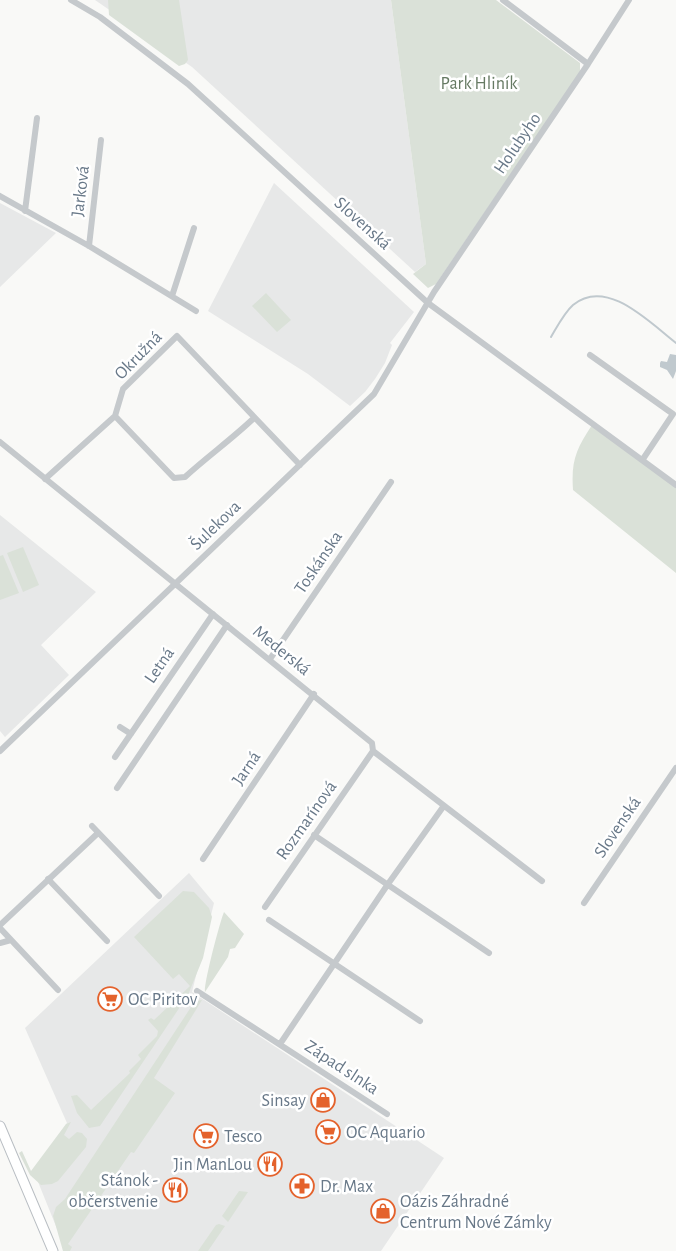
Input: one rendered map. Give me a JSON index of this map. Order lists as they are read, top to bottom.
{
  "streets": {
    "street": [
      "Holubyho",
      "Jarková",
      "Slovenská",
      "Okružná",
      "Šulekova",
      "Toskánska",
      "Mederská",
      "Letná",
      "Jarná",
      "Rozmarínová",
      "Západ slnka"
    ]
  },
  "crossings": [
    ["Holubyho", "Slovenská"],
    ["Holubyho", "Šulekova"],
    ["Slovenská", "Šulekova"],
    ["Okružná", "Šulekova"],
    ["Šulekova", "Mederská"],
    ["Toskánska", "Mederská"],
    ["Mederská", "Letná"],
    ["Mederská", "Jarná"],
    ["Mederská", "Rozmarínová"],
    ["Mederská", "Západ slnka"]
  ],
  "parks": ["Park Hliník"],
  "places": {
    "supermarket": ["OC Piritov", "OC Aquario", "Tesco"],
    "shop": ["Sinsay", "Oázis Záhradné Centrum Nové Zámky"],
    "restaurant": ["Jin ManLou", "Stánok - občerstvenie"],
    "pharmacy": ["Dr. Max"]
  }
}
